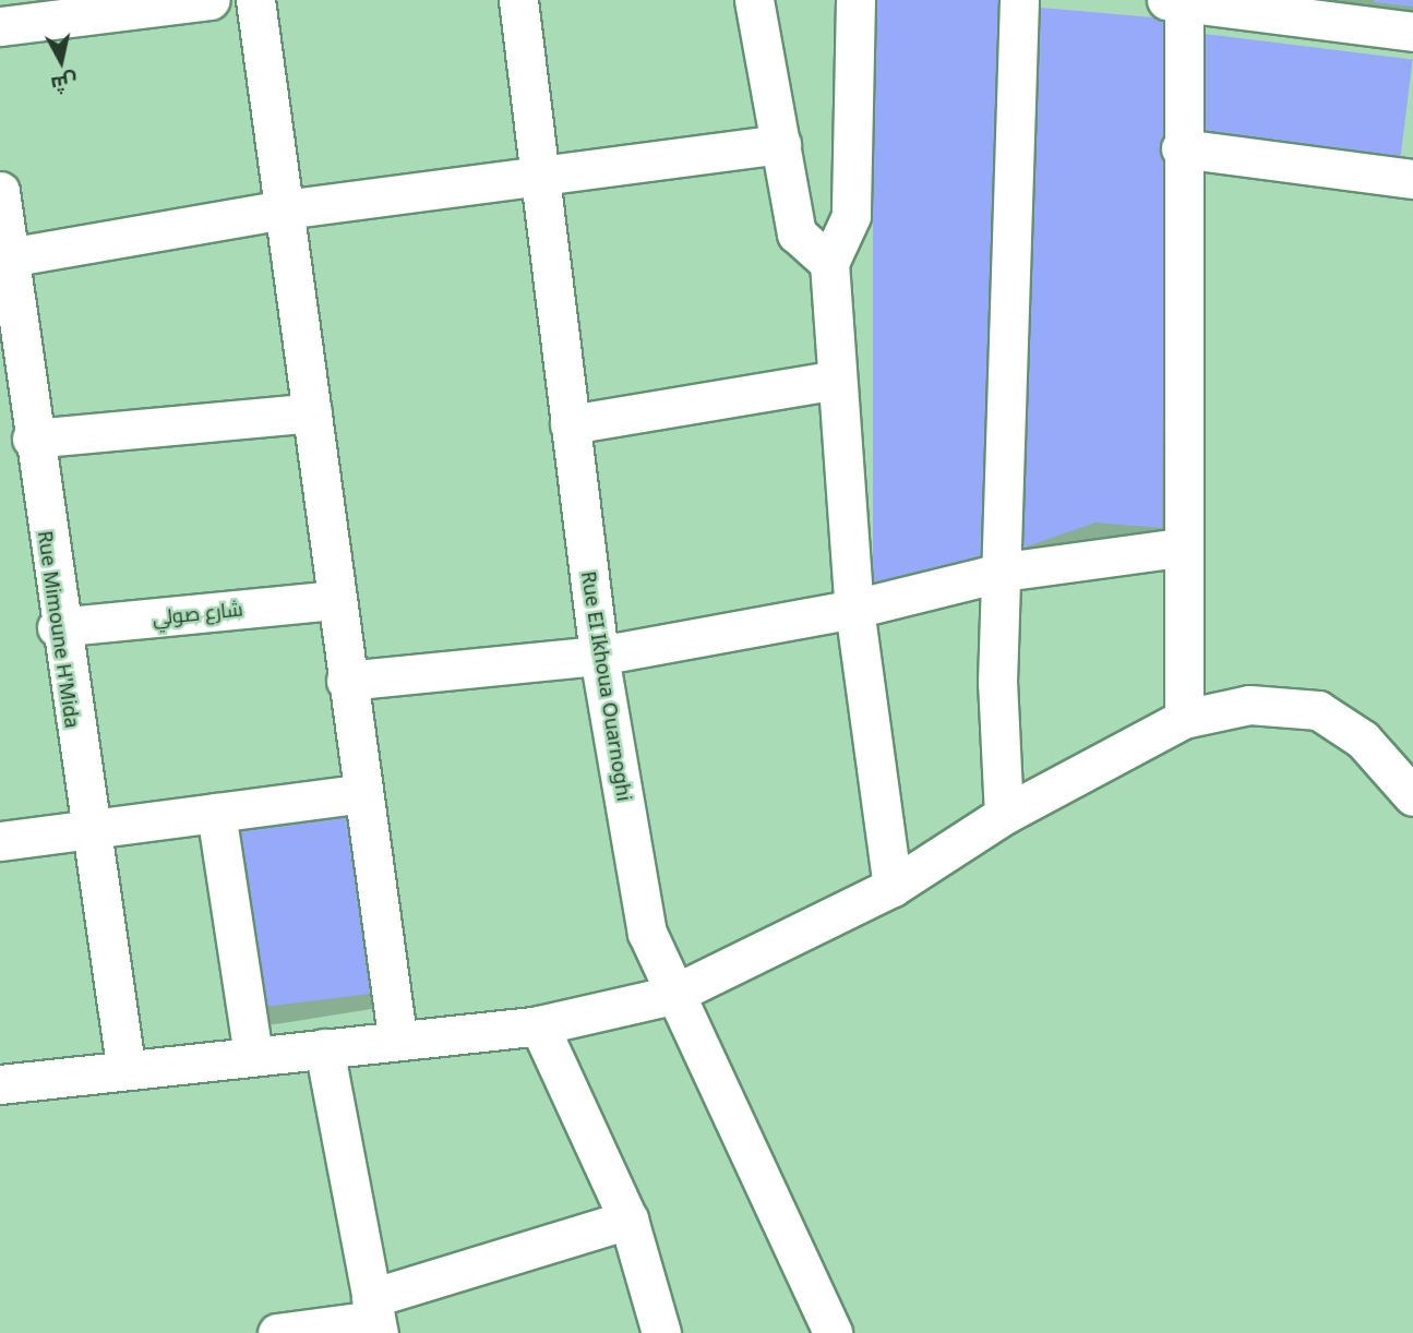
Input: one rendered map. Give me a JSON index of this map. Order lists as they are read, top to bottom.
{
  "streets": {
    "street": ["شارع صولي", "Rue Mimoune H'Mida", "Rue EI Ikhoua Ouarnoghi"]
  },
  "crossings": [
    ["شارع صولي", "Rue Mimoune H'Mida"]
  ],
  "north": "bottom"
}
